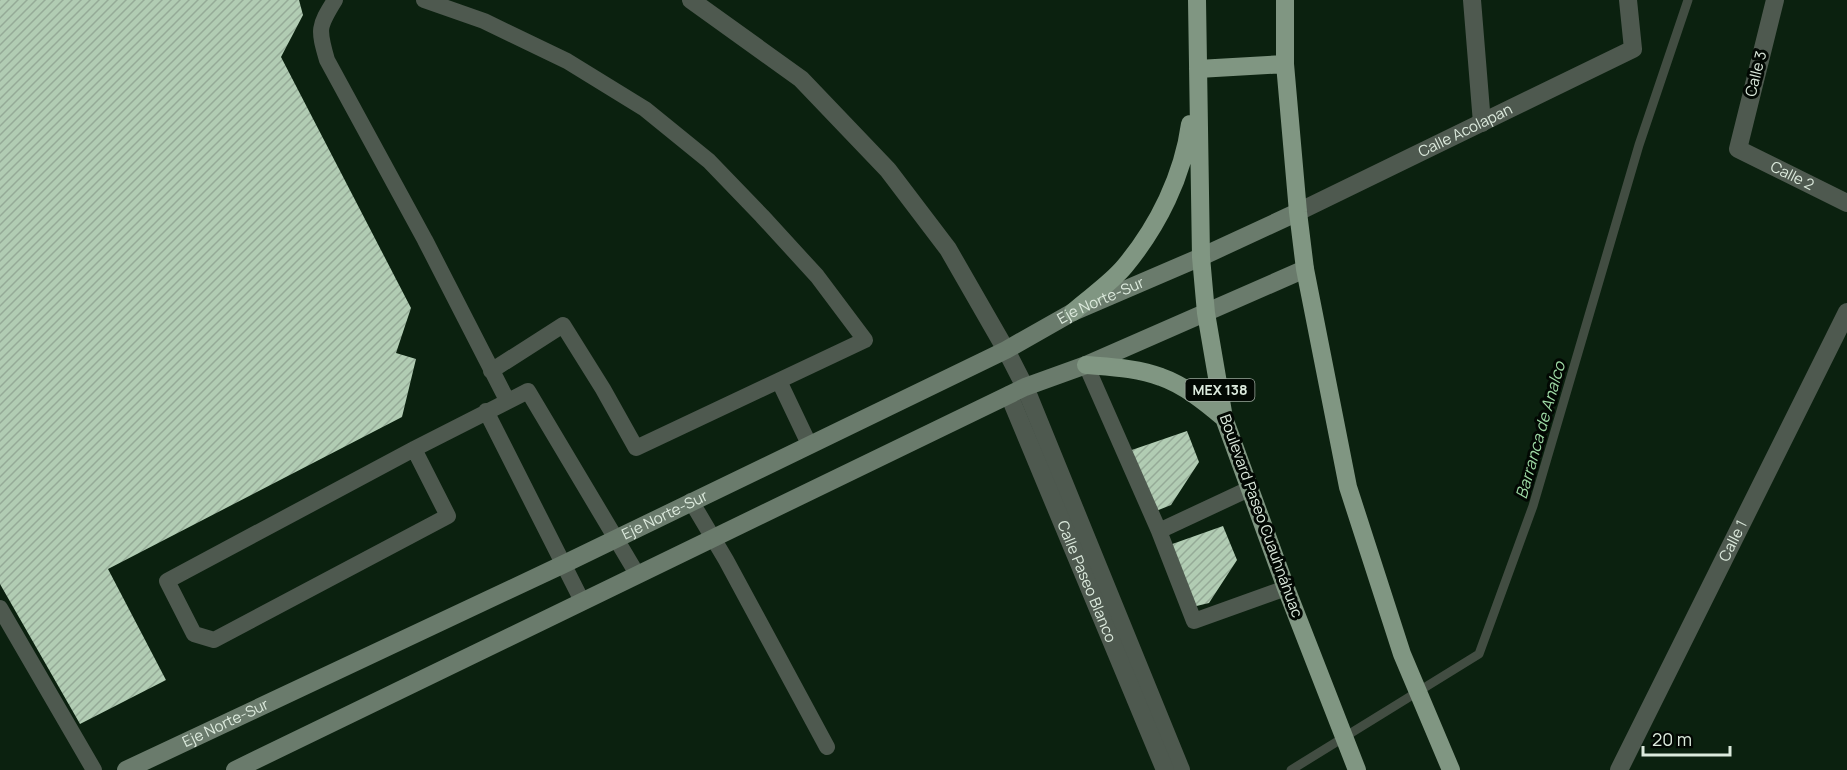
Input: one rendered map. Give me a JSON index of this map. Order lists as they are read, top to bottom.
{
  "streets": {
    "main road": ["MEX 138", "Boulevard Paseo Cuauhnáhuac"],
    "street": [
      "Calle 3",
      "Calle Acolapan",
      "Calle 2",
      "Eje Norte-Sur",
      "Calle 1",
      "Calle Paseo Blanco"
    ]
  },
  "crossings": [
    ["Calle 3", "Calle 2"],
    ["Calle Acolapan", "Eje Norte-Sur"],
    ["Eje Norte-Sur", "Boulevard Paseo Cuauhnáhuac"]
  ],
  "water": ["Barranca de Analco"],
  "scale_bar": "20 m"
}
